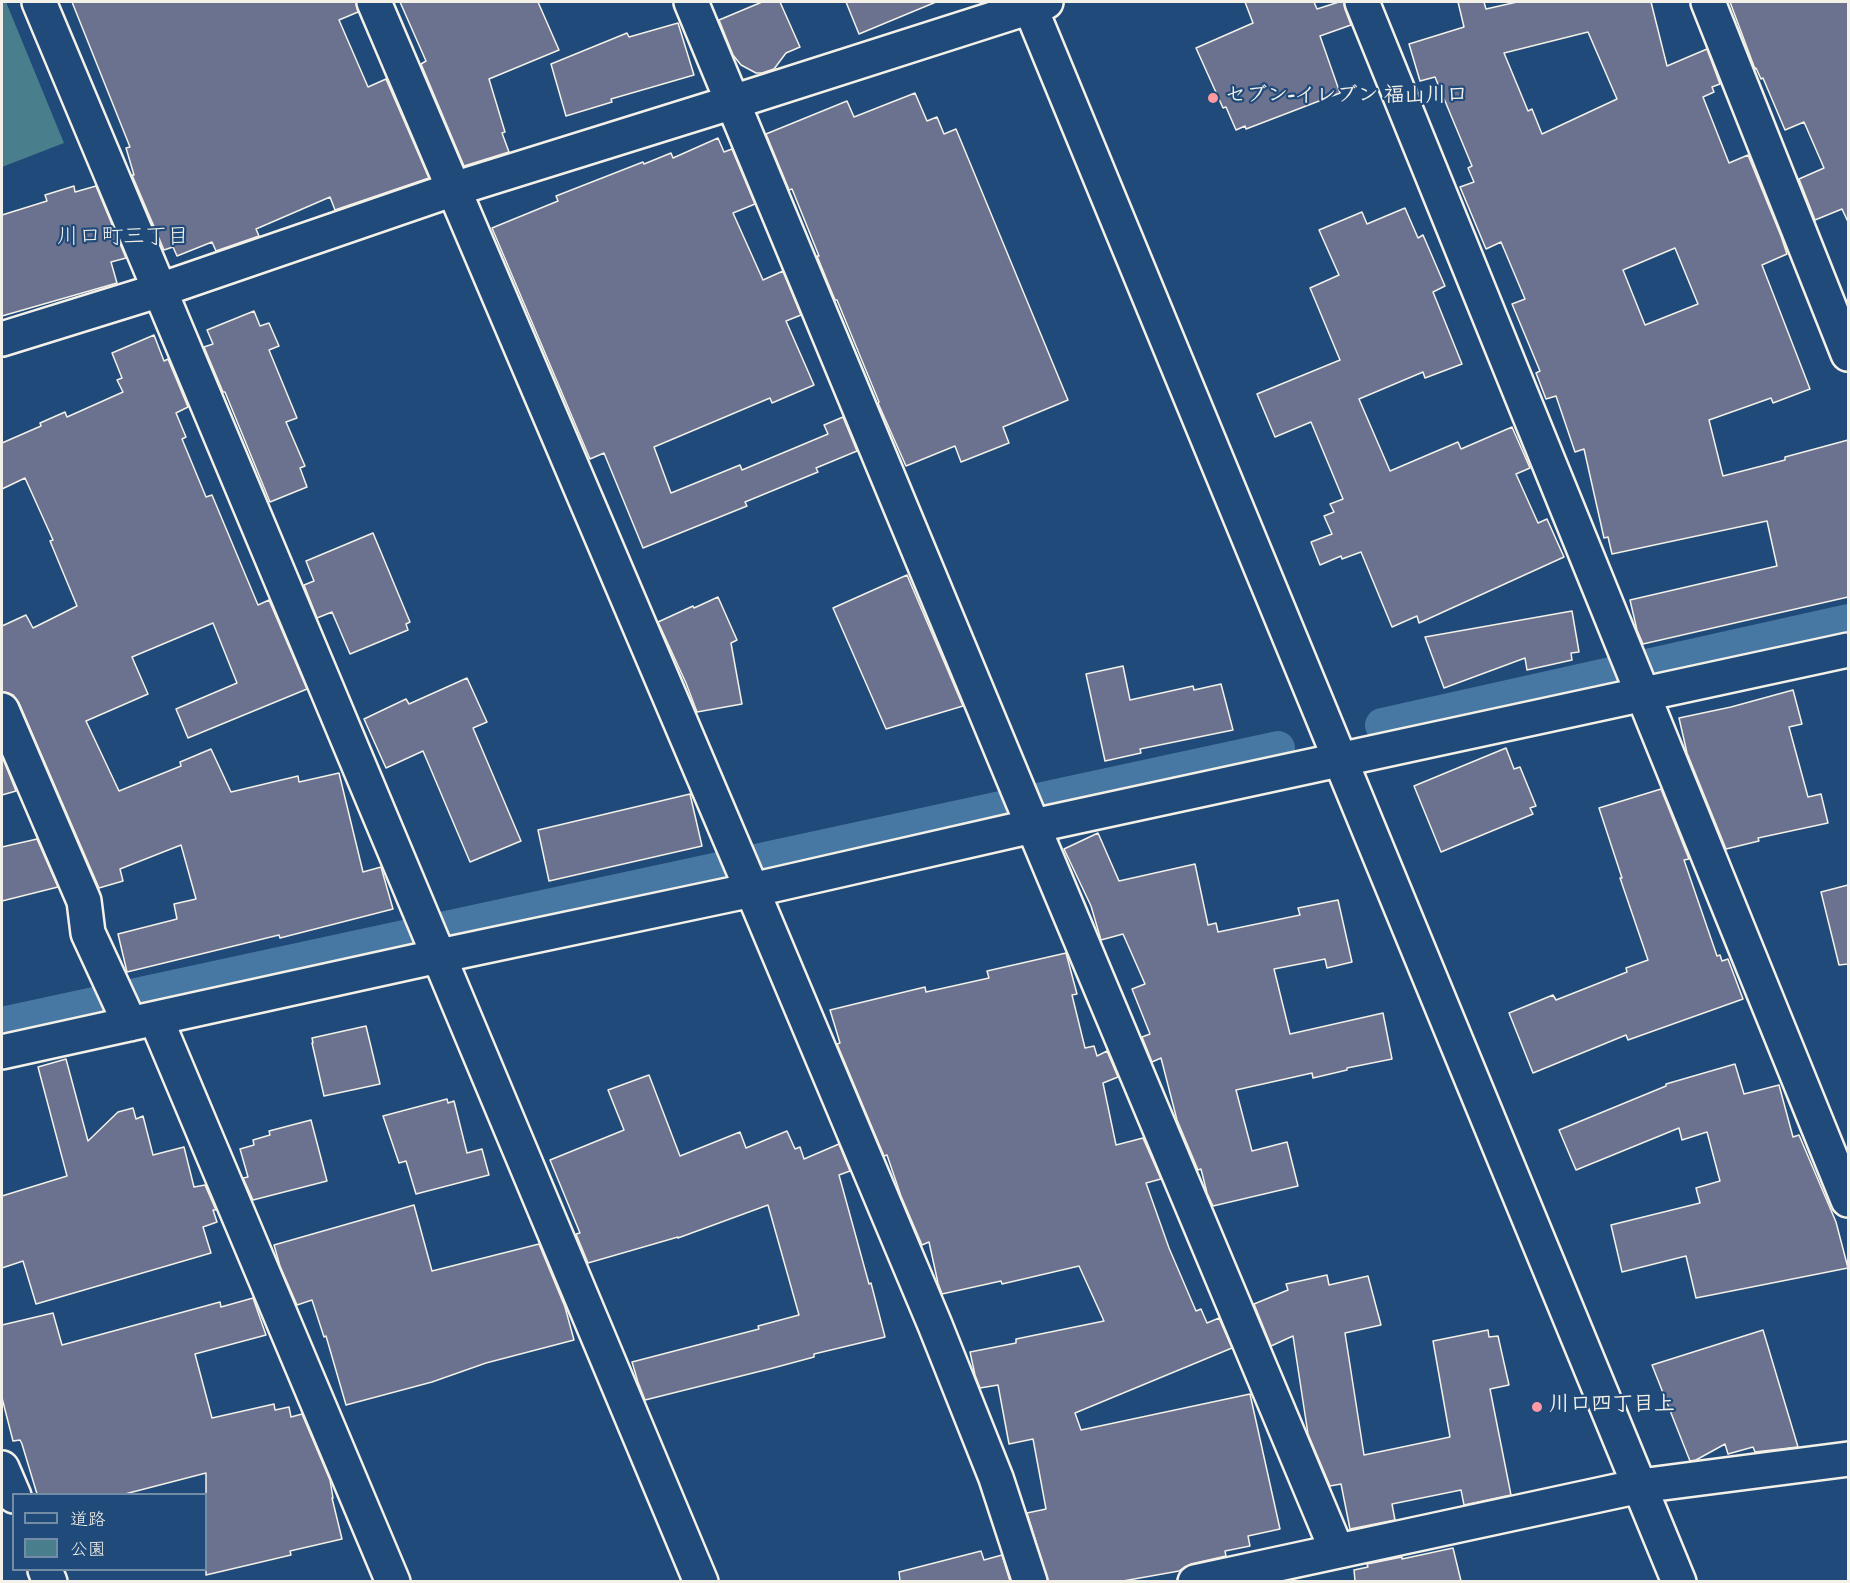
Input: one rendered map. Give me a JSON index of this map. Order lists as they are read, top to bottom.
{
  "districts": ["川口町三丁目"],
  "places": ["セブン-イレブン 福山川口", "川口四丁目上"],
  "legend": ["道路", "公園"]
}
